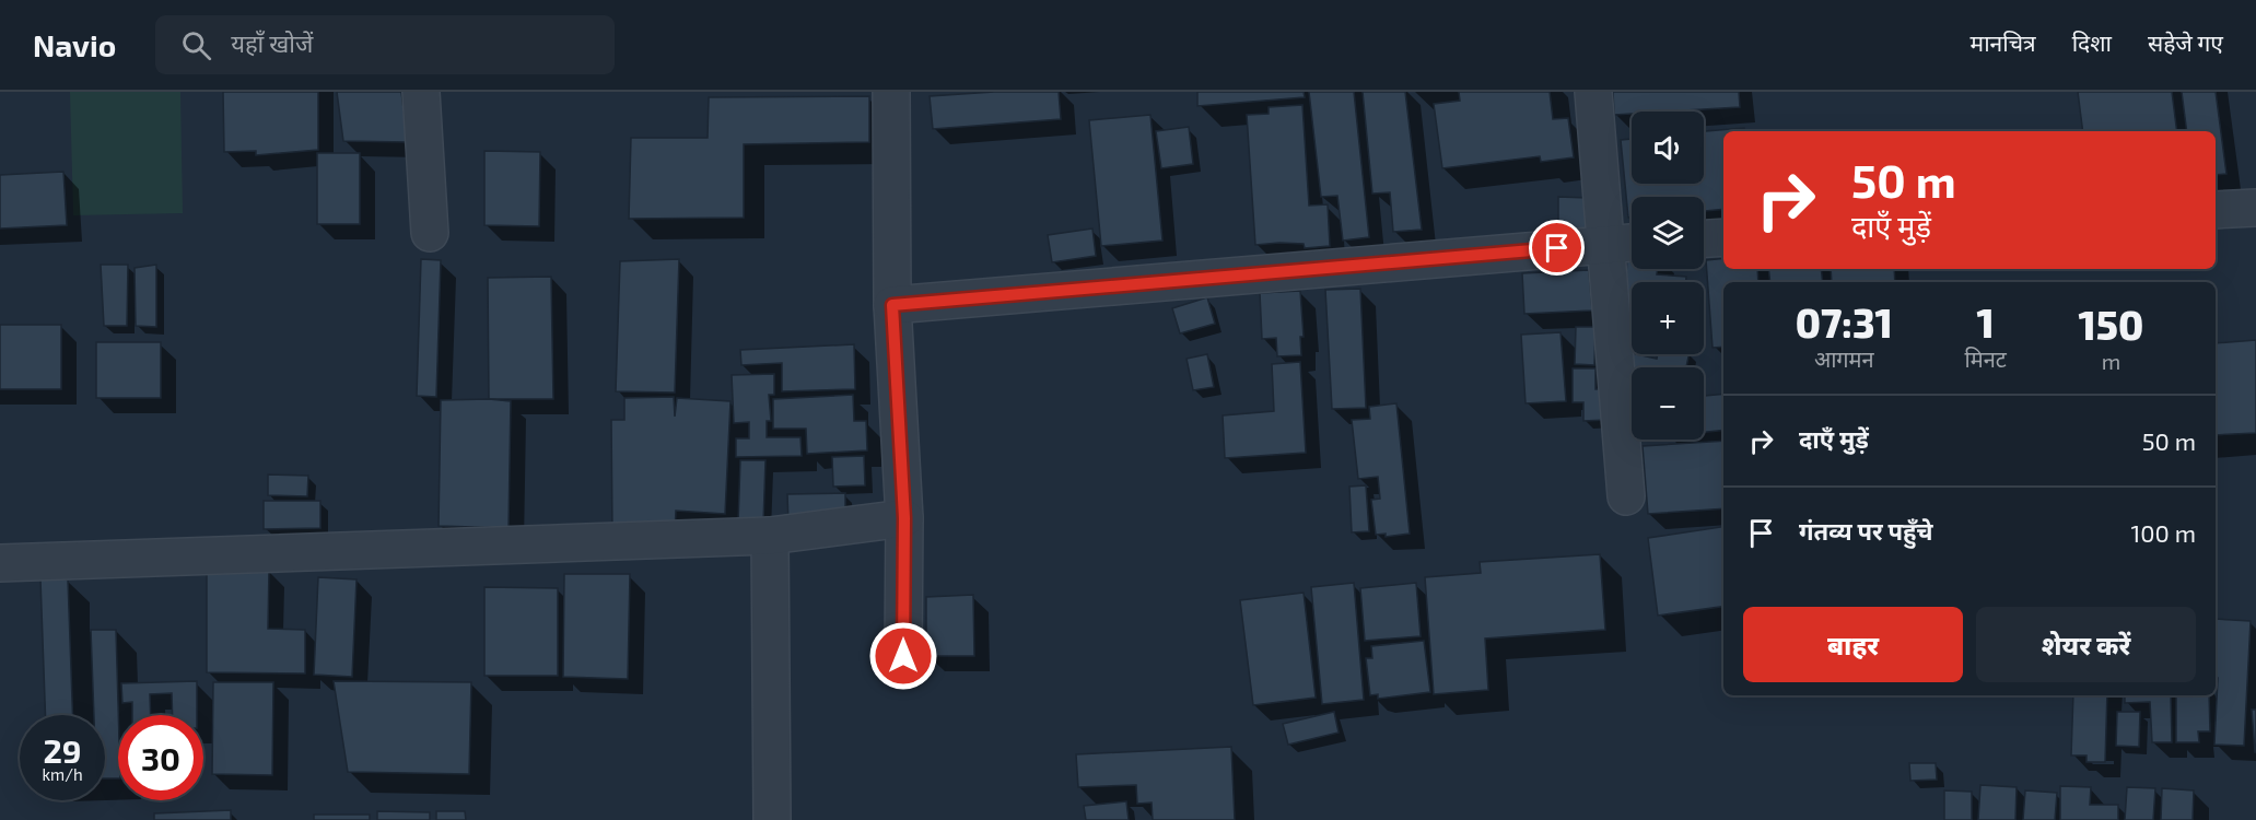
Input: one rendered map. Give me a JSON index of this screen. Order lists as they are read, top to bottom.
{
  "page": {
    "header": "Navio",
    "search": "यहाँ खोजें",
    "nav": ["मानचित्र", "दिशा", "सहेजे गए"],
    "map_buttons": ["+", "−"],
    "turn": ["50 m", "दाएँ मुड़ें"],
    "eta": [
      "07:31",
      "आगमन",
      "1",
      "मिनट",
      "150",
      "m"
    ],
    "list": [
      {
        "name": "दाएँ मुड़ें",
        "value": "50 m"
      },
      {
        "name": "गंतव्य पर पहुँचे",
        "value": "100 m"
      }
    ],
    "buttons": ["बाहर", "शेयर करें"],
    "speed": "29 km/h",
    "limit": "30"
  }
}
